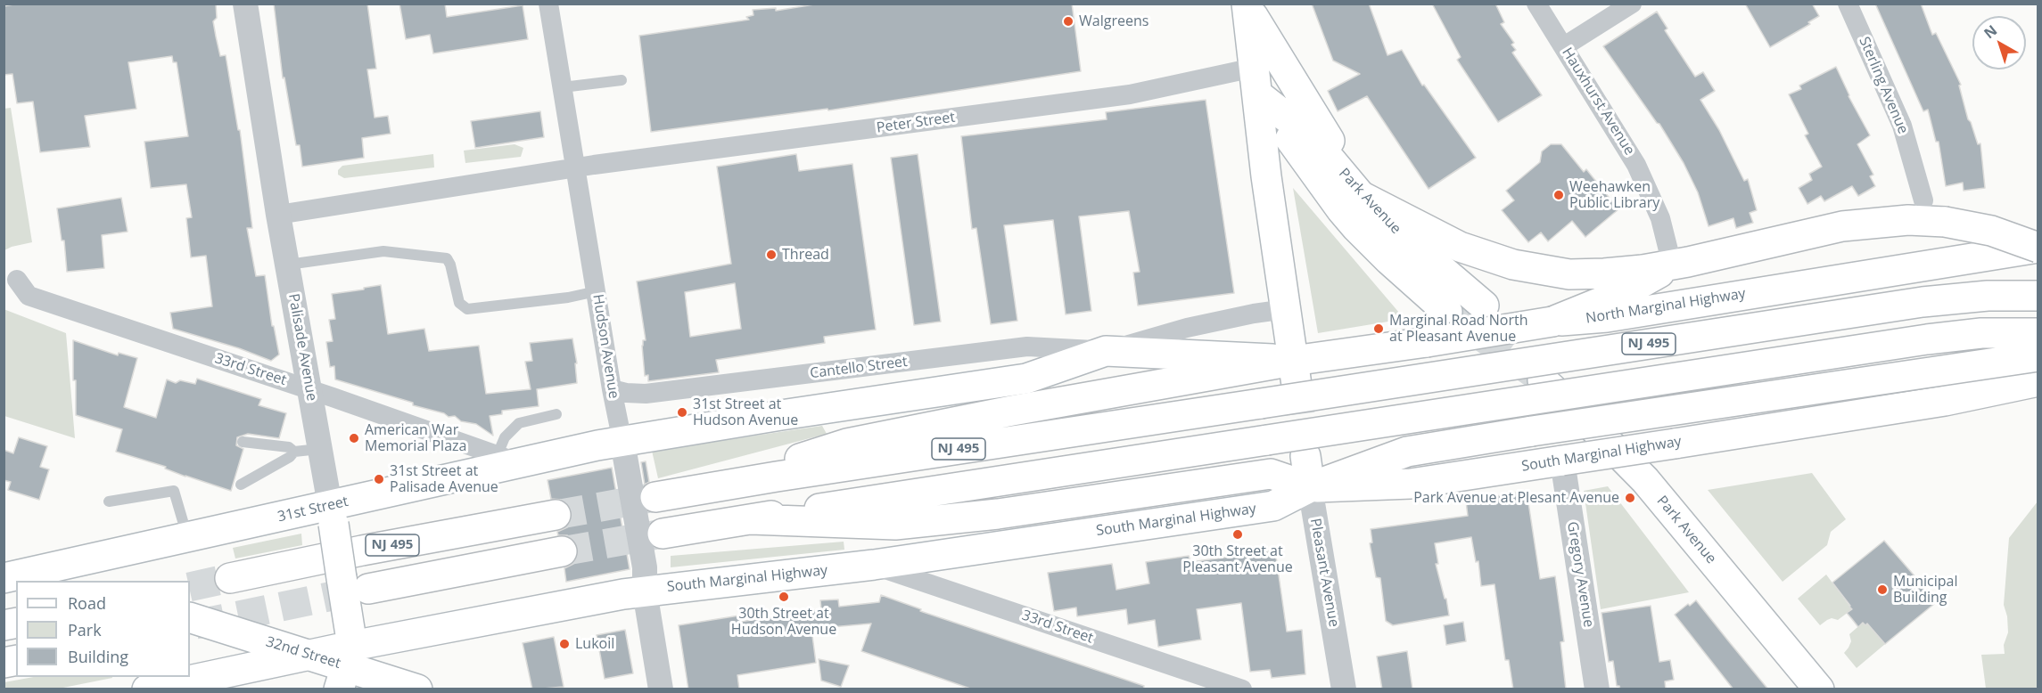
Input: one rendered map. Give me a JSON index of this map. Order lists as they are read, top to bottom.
{
  "streets": {
    "main road": [
      "Park Avenue",
      "North Marginal Highway",
      "NJ 495",
      "Palisade Avenue",
      "Cantello Street",
      "South Marginal Highway",
      "31st Street",
      "Pleasant Avenue",
      "32nd Street"
    ],
    "street": [
      "Sterling Avenue",
      "Hauxhurst Avenue",
      "Peter Street",
      "Hudson Avenue",
      "33rd Street",
      "Gregory Avenue"
    ]
  },
  "crossings": [
    ["Peter Street", "Park Avenue"],
    ["Peter Street", "Hudson Avenue"],
    ["Peter Street", "Palisade Avenue"],
    ["North Marginal Highway", "Cantello Street"],
    ["Hudson Avenue", "Cantello Street"],
    ["Hudson Avenue", "South Marginal Highway"],
    ["Hudson Avenue", "31st Street"],
    ["Palisade Avenue", "33rd Street"],
    ["Palisade Avenue", "South Marginal Highway"],
    ["Palisade Avenue", "31st Street"],
    ["Palisade Avenue", "32nd Street"],
    ["Cantello Street", "31st Street"],
    ["33rd Street", "South Marginal Highway"],
    ["33rd Street", "31st Street"],
    ["South Marginal Highway", "Pleasant Avenue"],
    ["South Marginal Highway", "Gregory Avenue"],
    ["South Marginal Highway", "32nd Street"]
  ],
  "places": [
    "Walgreens",
    "Weehawken Public Library",
    "Thread",
    "Marginal Road North at Pleasant Avenue",
    "31st Street at Hudson Avenue",
    "American War Memorial Plaza",
    "31st Street at Palisade Avenue",
    "Park Avenue at Plesant Avenue",
    "30th Street at Pleasant Avenue",
    "Municipal Building",
    "30th Street at Hudson Avenue",
    "Lukoil"
  ],
  "legend": ["Road", "Park", "Building"],
  "north": "top left"
}
